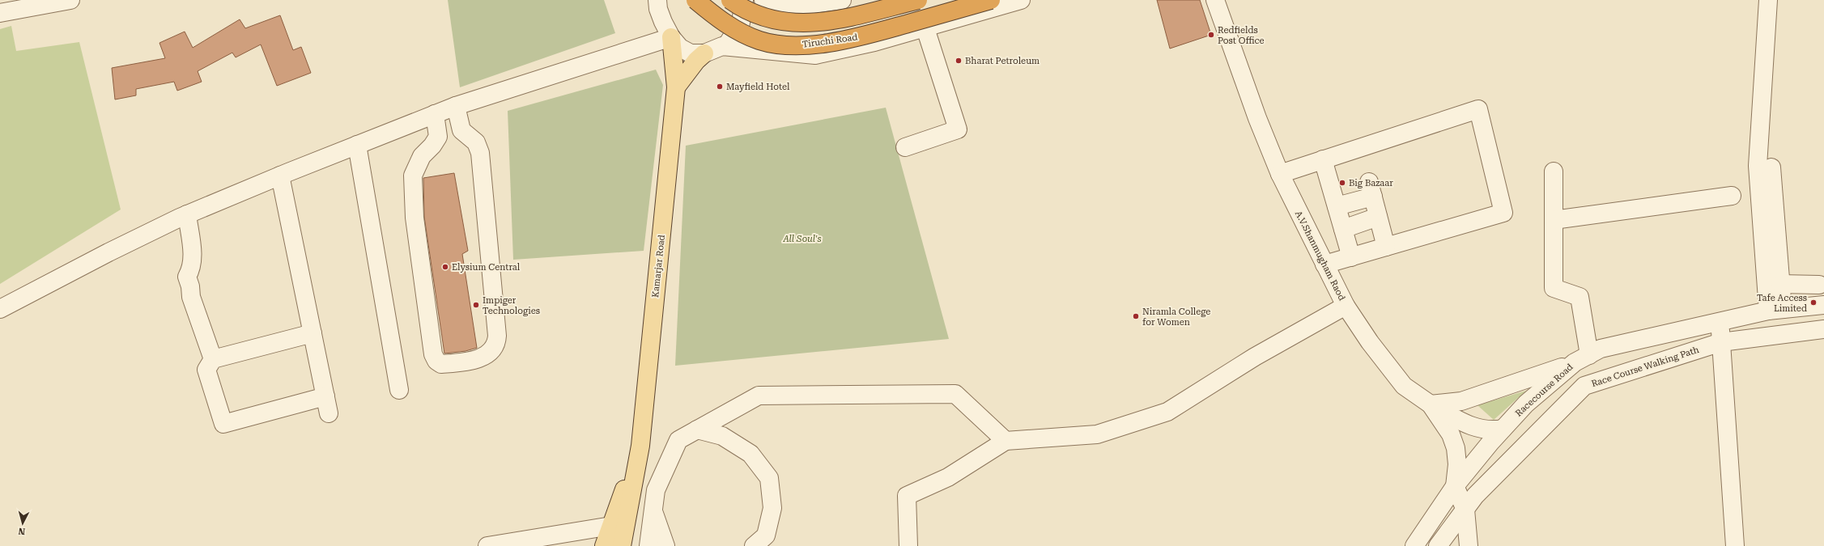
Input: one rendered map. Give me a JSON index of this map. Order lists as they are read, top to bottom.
{
  "streets": {
    "highway": ["Tiruchi Road"],
    "main road": ["Kamarjar Road"],
    "street": ["A.V.Shanmugham Raod", "Race Course Walking Path", "Racecourse Road"]
  },
  "crossings": [
    ["A.V.Shanmugham Raod", "Racecourse Road"]
  ],
  "parks": ["All Soul's"],
  "places": [
    "Redfields Post Office",
    "Bharat Petroleum",
    "Mayfield Hotel",
    "Big Bazaar",
    "Elysium Central",
    "Tafe Access Limited",
    "Impiger Technologies",
    "Niramla College for Women"
  ],
  "north": "bottom"
}
